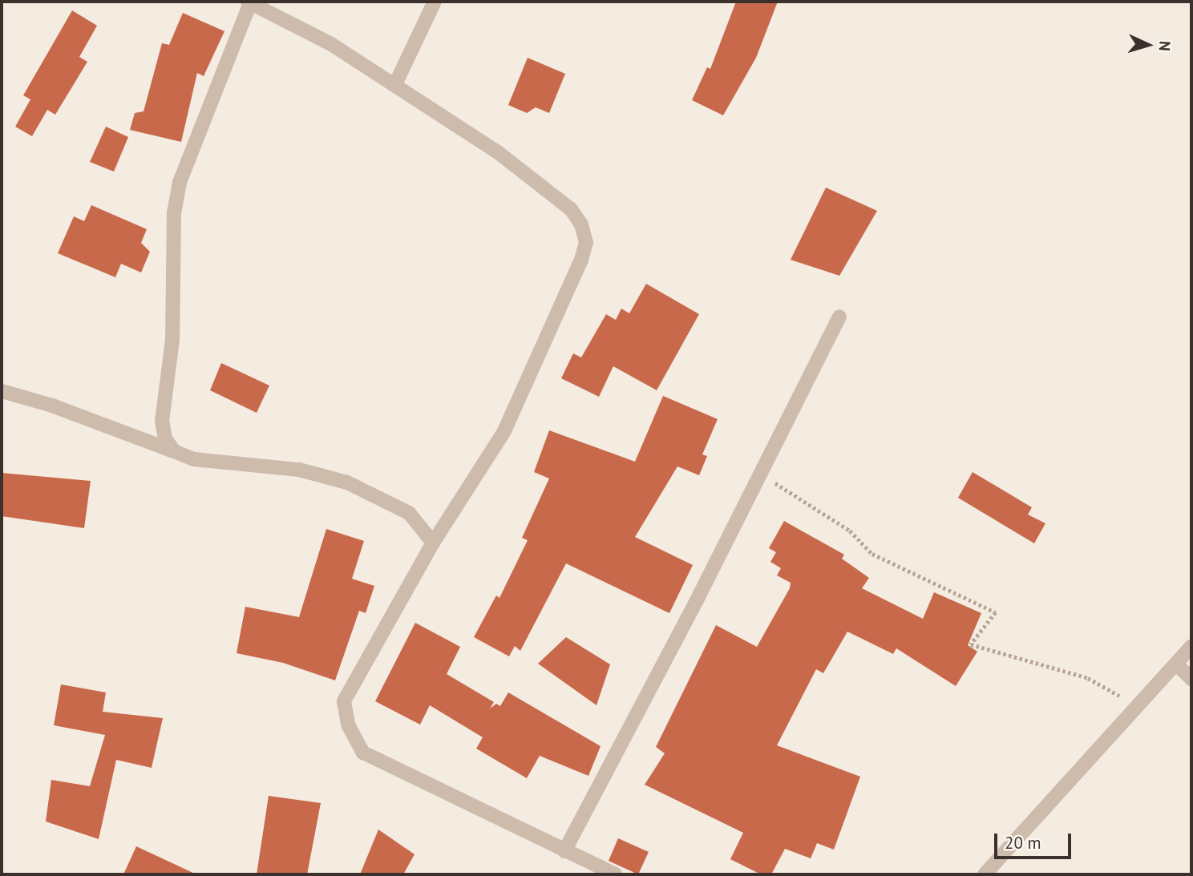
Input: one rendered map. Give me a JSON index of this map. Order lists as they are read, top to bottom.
{
  "scale_bar": "20 m",
  "north": "right"
}
